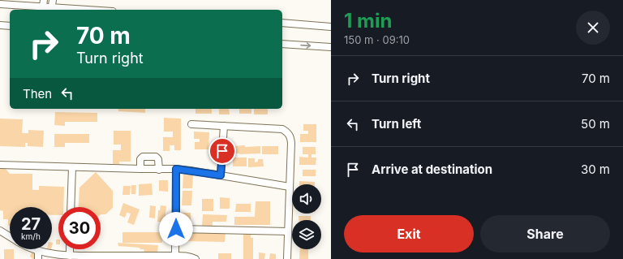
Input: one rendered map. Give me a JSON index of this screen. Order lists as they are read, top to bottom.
{
  "page": {
    "heading": ["1 min", "150 m · 09:10"],
    "turn": ["70 m", "Turn right"],
    "list": [
      {
        "name": "Turn right",
        "value": "70 m"
      },
      {
        "name": "Turn left",
        "value": "50 m"
      },
      {
        "name": "Arrive at destination",
        "value": "30 m"
      }
    ],
    "then": "Then",
    "speed": "27 km/h",
    "limit": "30",
    "buttons": ["Exit", "Share"]
  }
}
